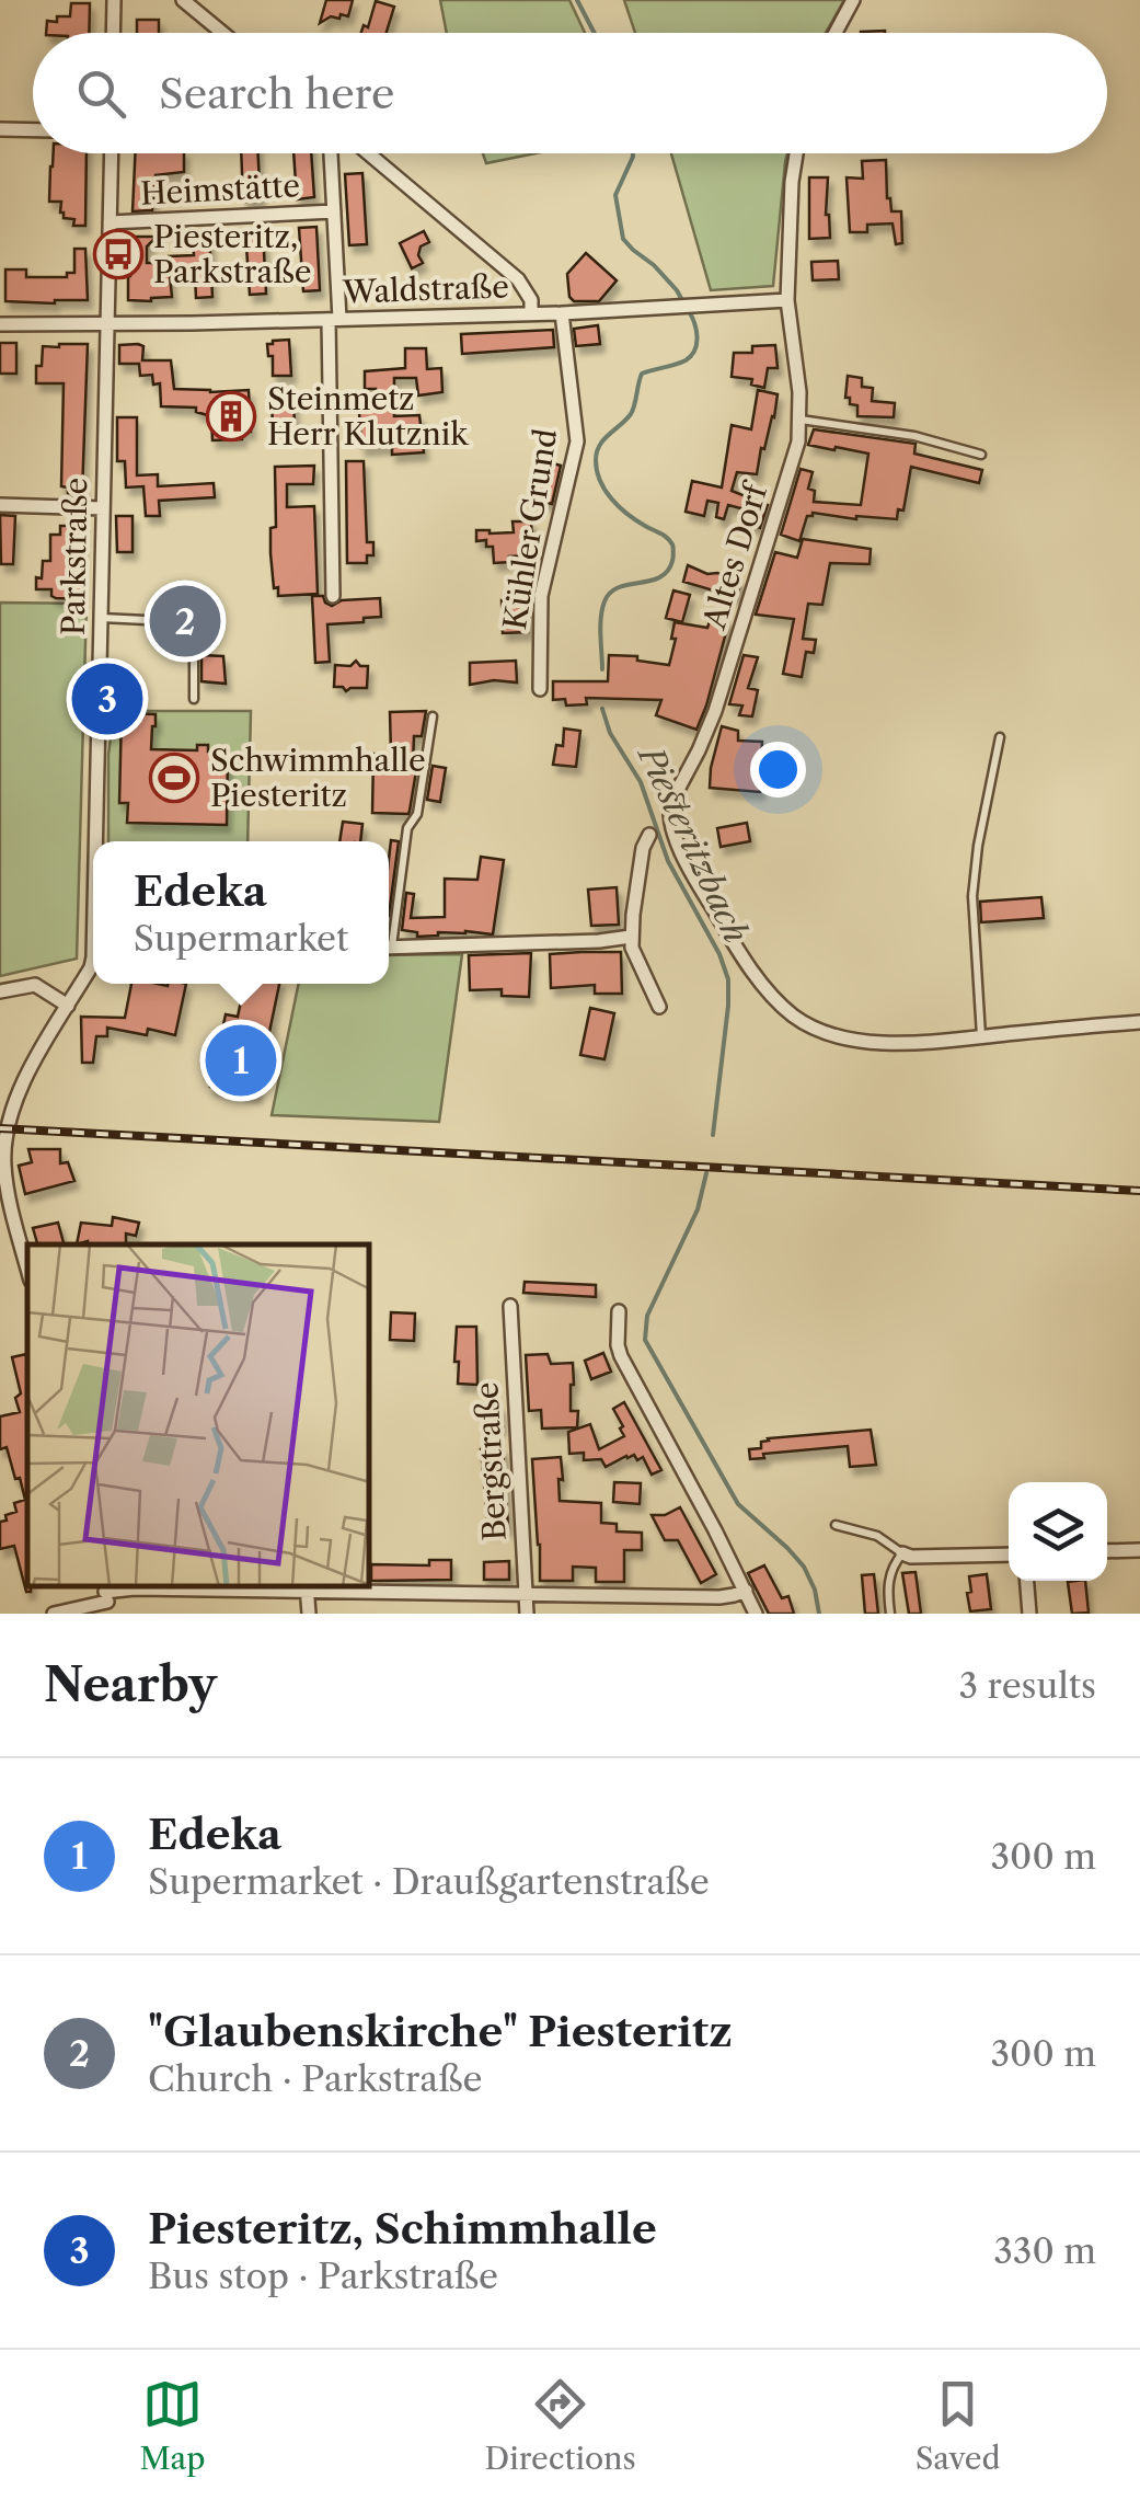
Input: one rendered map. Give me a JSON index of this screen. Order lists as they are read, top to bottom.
{
  "streets": {
    "street": [
      "Heimstätte",
      "Waldstraße",
      "Kühler Grund",
      "Parkstraße",
      "Altes Dorf",
      "Bergstraße"
    ]
  },
  "crossings": [
    ["Heimstätte", "Waldstraße"],
    ["Heimstätte", "Parkstraße"],
    ["Waldstraße", "Kühler Grund"],
    ["Waldstraße", "Parkstraße"],
    ["Waldstraße", "Altes Dorf"]
  ],
  "water": ["Piesteritzbach"],
  "places": {
    "bus stop": ["Piesteritz, Parkstraße"],
    "building": ["Steinmetz Herr Klutznik"],
    "sports": ["Schwimmhalle Piesteritz"]
  },
  "page": {
    "search": "Search here",
    "pins": ["2", "3", "1"],
    "popup": ["Edeka", "Supermarket"],
    "heading": ["Nearby", "3 results"],
    "list": [
      {
        "mark": "1",
        "name": "Edeka",
        "note": "Supermarket · Draußgartenstraße",
        "value": "300 m"
      },
      {
        "mark": "2",
        "name": "\"Glaubenskirche\" Piesteritz",
        "note": "Church · Parkstraße",
        "value": "300 m"
      },
      {
        "mark": "3",
        "name": "Piesteritz, Schimmhalle",
        "note": "Bus stop · Parkstraße",
        "value": "330 m"
      }
    ],
    "nav": ["Map", "Directions", "Saved"]
  }
}
